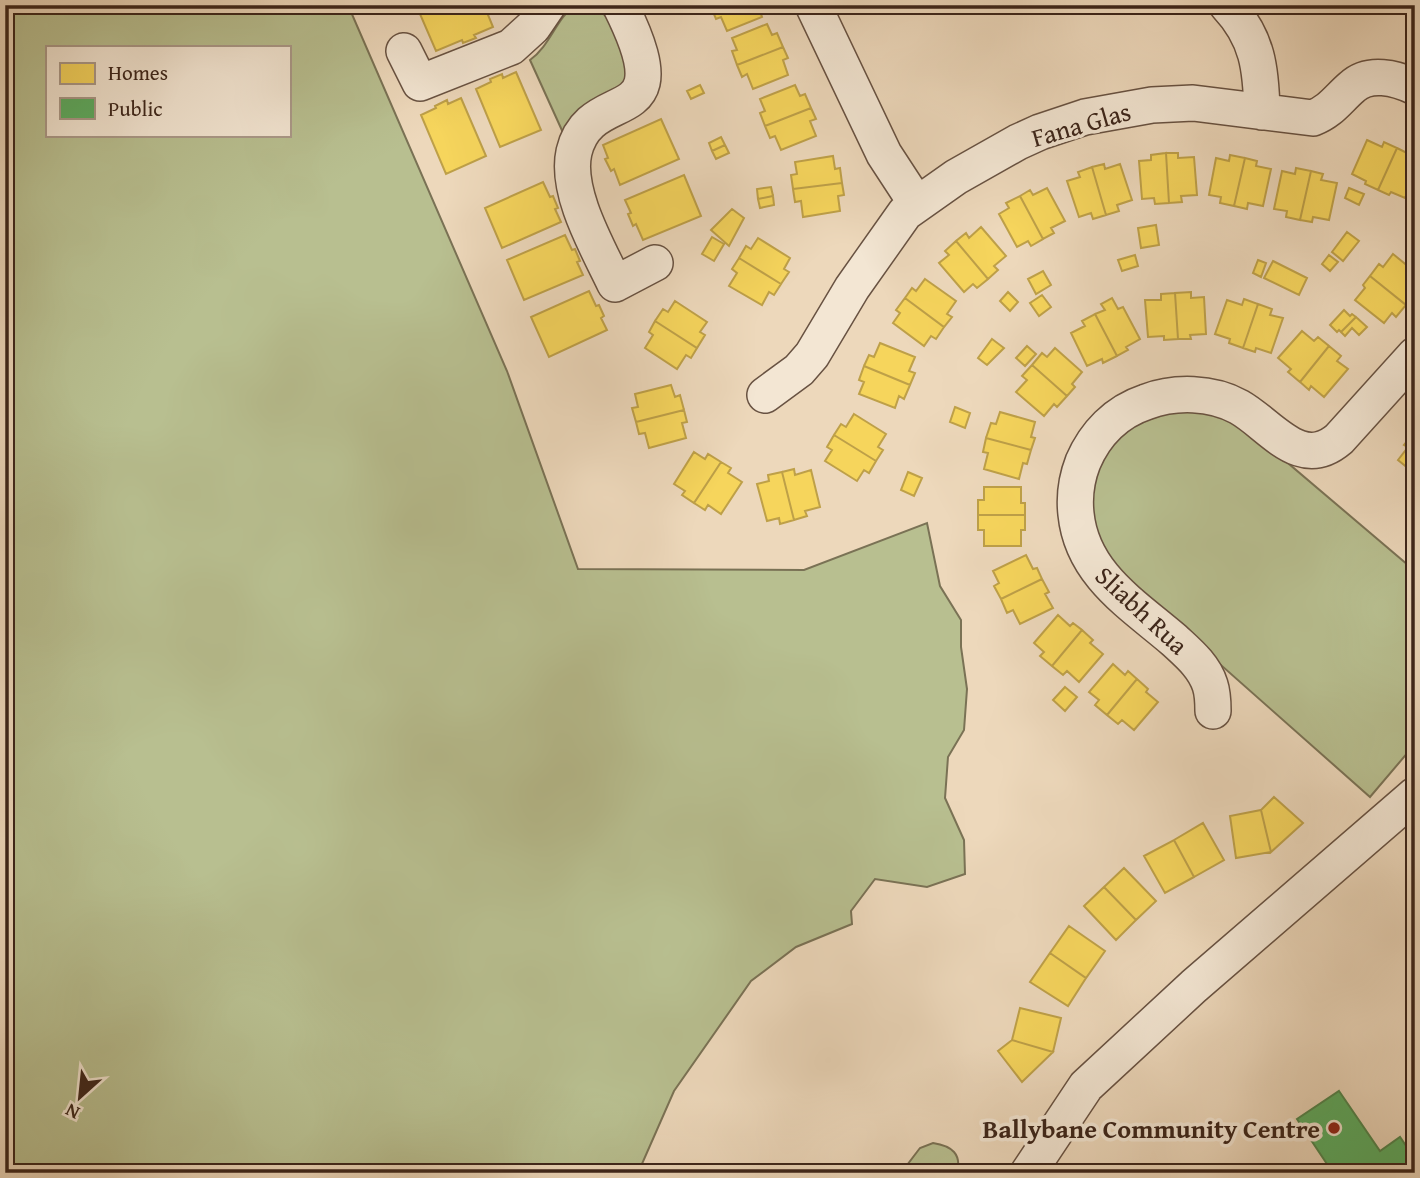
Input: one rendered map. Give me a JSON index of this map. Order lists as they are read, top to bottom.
{
  "streets": {
    "street": ["Fana Glas", "Sliabh Rua"]
  },
  "places": ["Ballybane Community Centre"],
  "legend": ["Homes", "Public"],
  "north": "bottom left"
}
